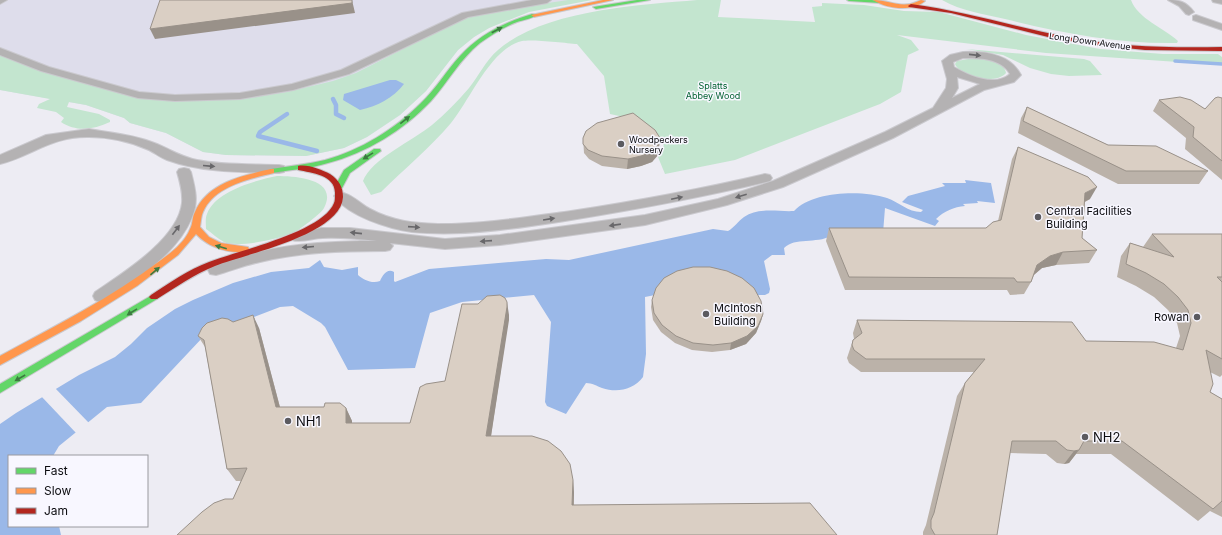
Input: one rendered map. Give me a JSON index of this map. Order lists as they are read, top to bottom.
{
  "streets": {
    "street": ["Long Down Avenue"]
  },
  "parks": ["Splatts Abbey Wood"],
  "places": [
    "Woodpeckers Nursery",
    "Central Facilities Building",
    "McIntosh Building",
    "Rowan",
    "NH1",
    "NH2"
  ],
  "legend": ["Fast", "Slow", "Jam"]
}
